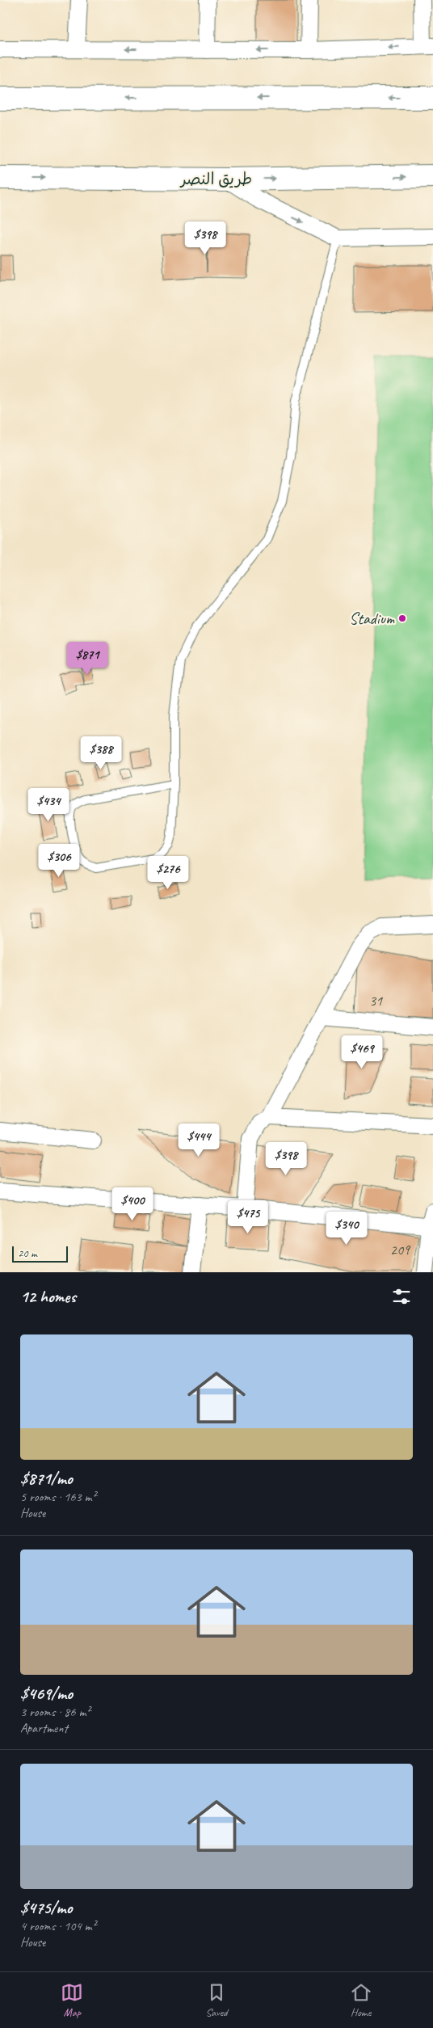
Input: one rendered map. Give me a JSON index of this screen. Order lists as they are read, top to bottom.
{
  "streets": {
    "main road": ["طريق النصر"]
  },
  "places": ["Stadium"],
  "house_numbers": ["31", "209"],
  "scale_bar": "20 m",
  "page": {
    "price": [
      "$398",
      "$871",
      "$388",
      "$434",
      "$306",
      "$276",
      "$469",
      "$444",
      "$398",
      "$400",
      "$475",
      "$340"
    ],
    "scale": "20 m",
    "heading": "12 homes",
    "list": [
      {
        "name": "$871/mo",
        "note": "5 rooms · 163 m² · House"
      },
      {
        "name": "$469/mo",
        "note": "3 rooms · 86 m² · Apartment"
      },
      {
        "name": "$475/mo",
        "note": "4 rooms · 104 m² · House"
      }
    ],
    "tabs": ["Map", "Saved", "Home"]
  }
}
